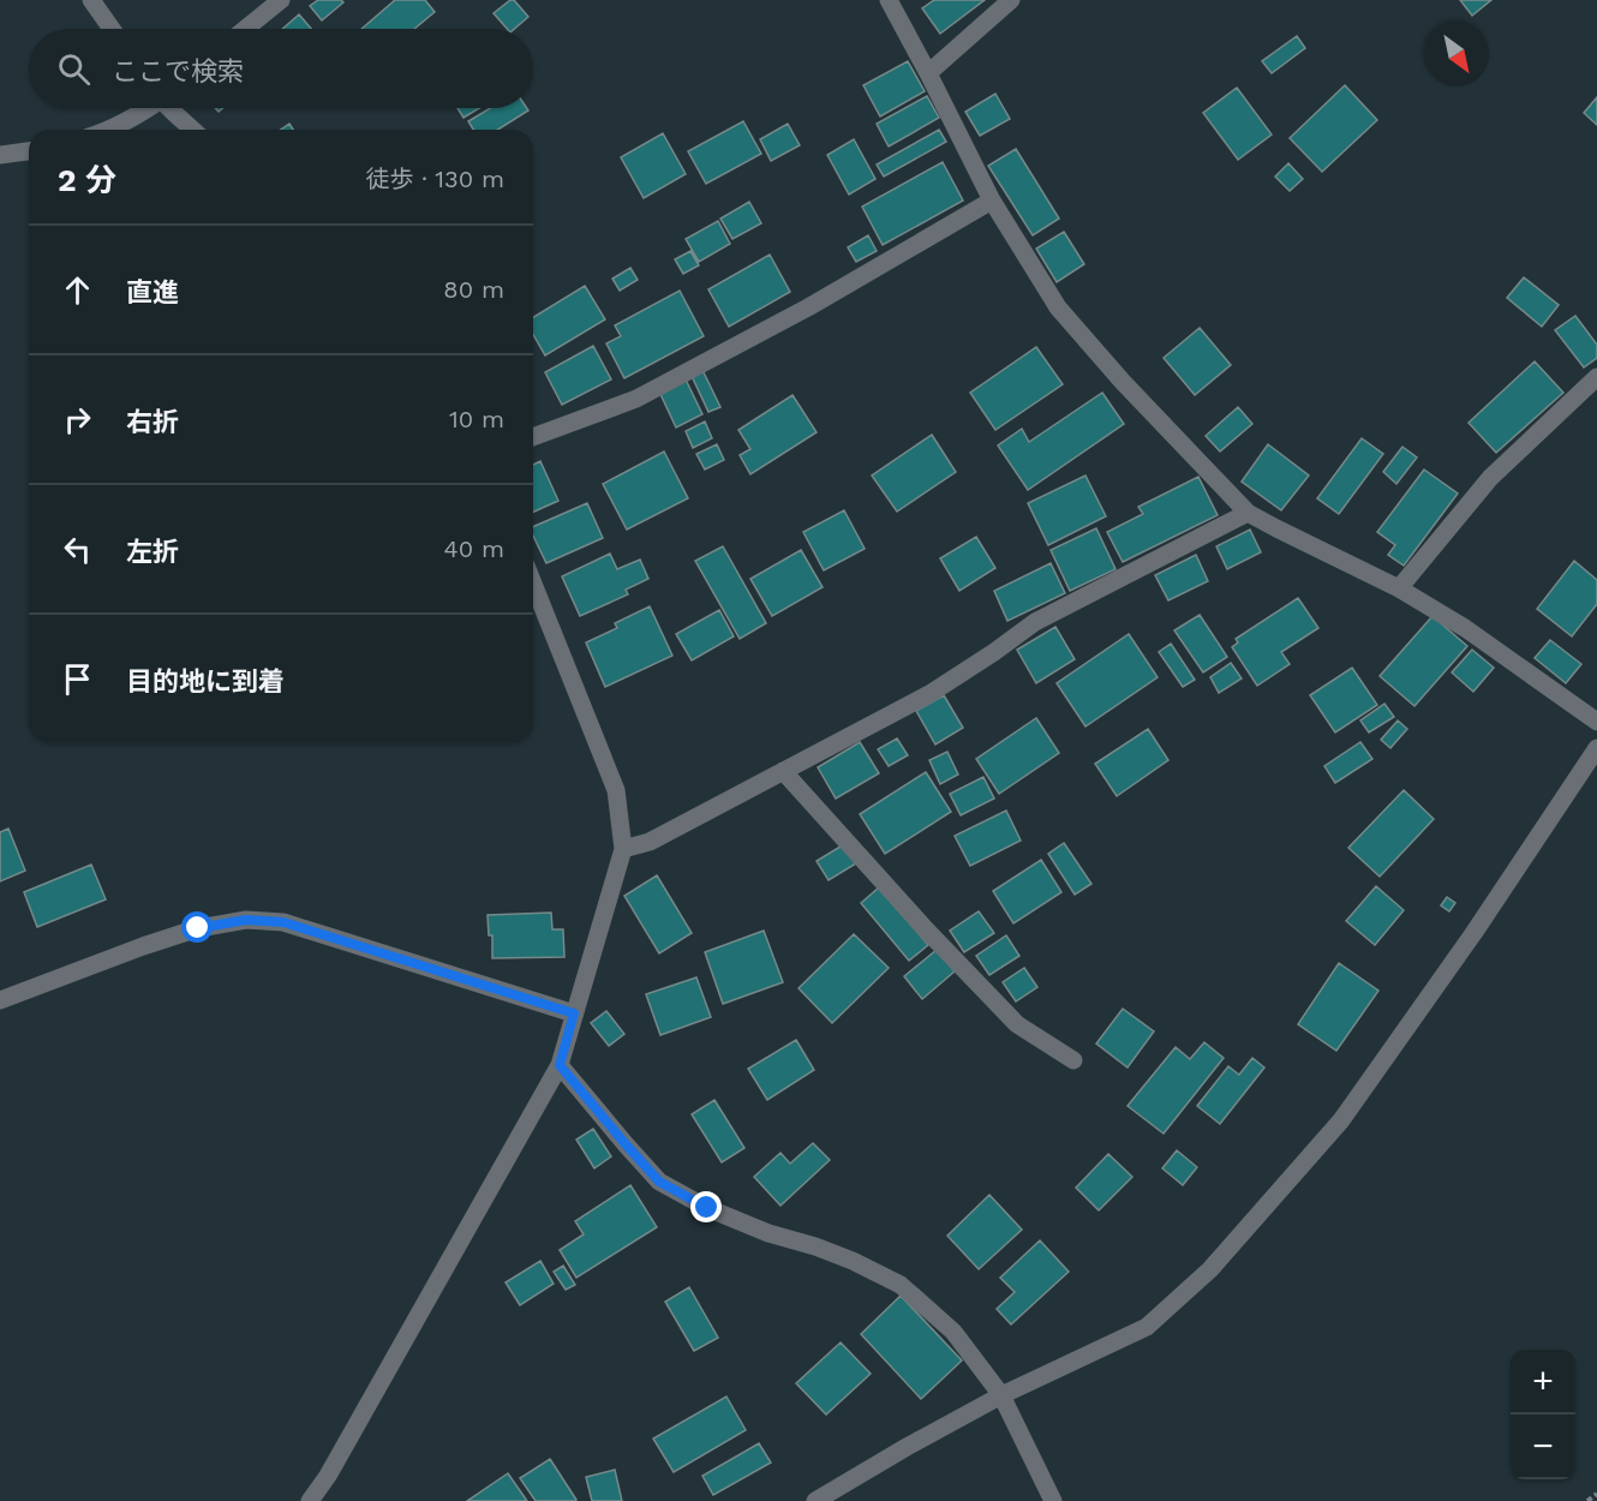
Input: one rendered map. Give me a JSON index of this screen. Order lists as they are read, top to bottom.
{
  "north": "bottom right",
  "page": {
    "search": "ここで検索",
    "heading": ["2 分", "徒歩 · 130 m"],
    "list": [
      ["直進", "80 m"],
      ["右折", "10 m"],
      ["左折", "40 m"],
      "目的地に到着"
    ],
    "map_buttons": ["+", "−"]
  }
}
